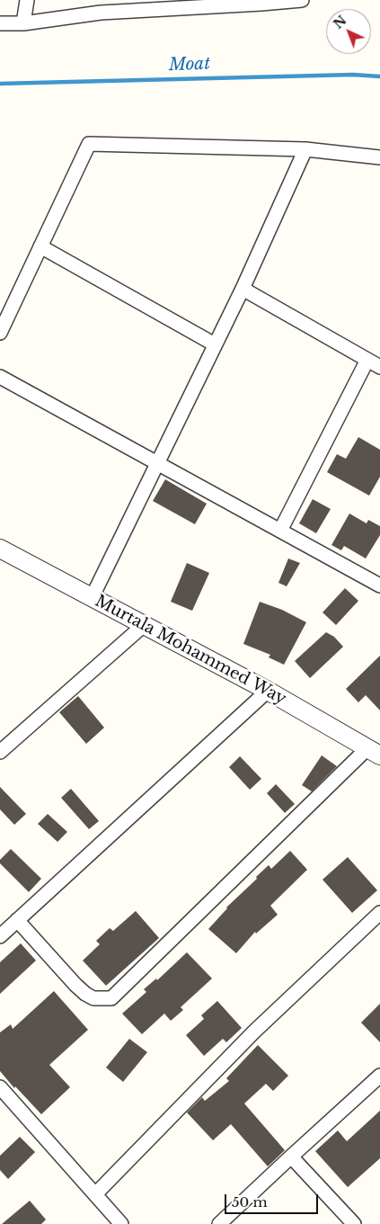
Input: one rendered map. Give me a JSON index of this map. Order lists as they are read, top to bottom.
{
  "streets": {
    "street": ["Murtala Mohammed Way"]
  },
  "water": ["Moat"],
  "scale_bar": "50 m",
  "north": "top left"
}
